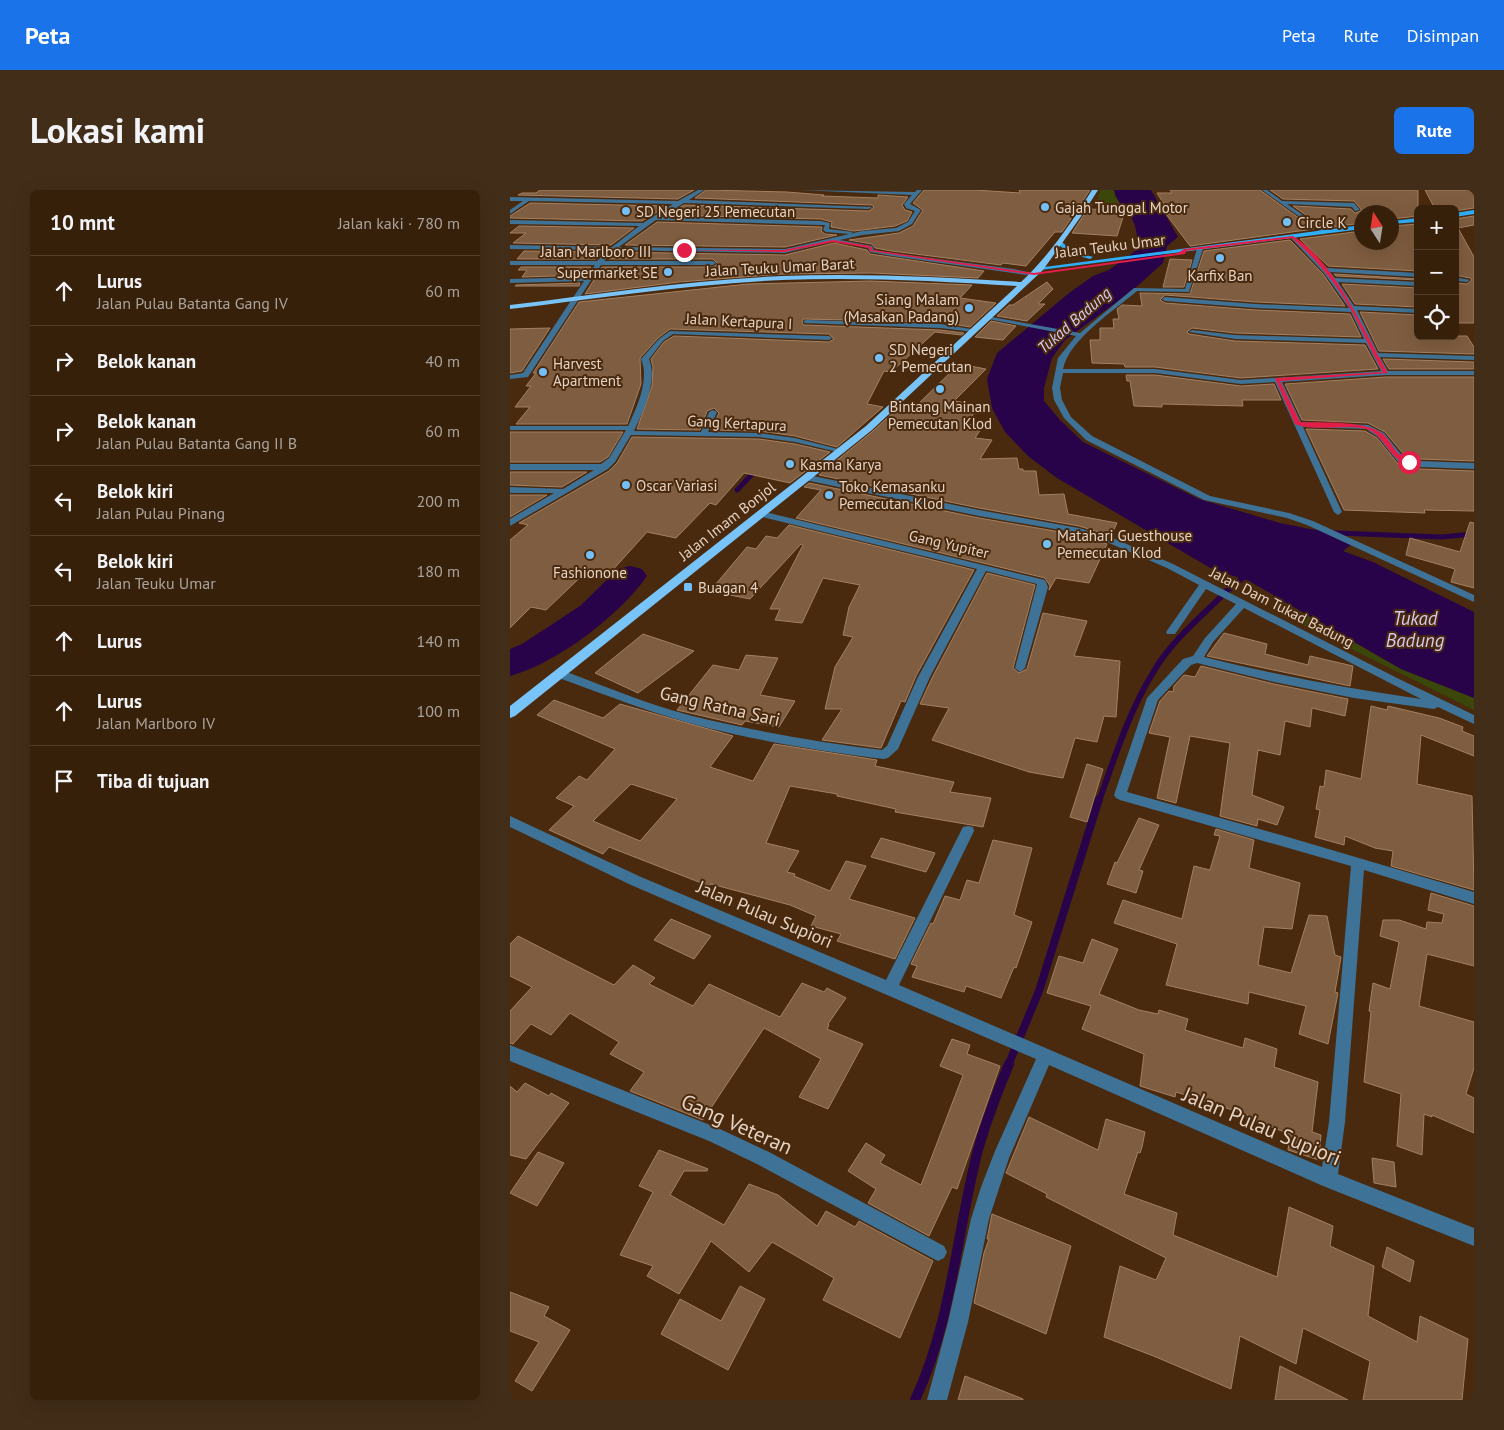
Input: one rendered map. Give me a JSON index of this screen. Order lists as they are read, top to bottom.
{
  "streets": {
    "highway": ["Jalan Teuku Umar Barat", "Jalan Imam Bonjol"],
    "main road": ["Jalan Teuku Umar"],
    "street": [
      "Jalan Marlboro III",
      "Jalan Kertapura I",
      "Gang Kertapura",
      "Gang Yupiter",
      "Jalan Dam Tukad Badung",
      "Gang Ratna Sari",
      "Jalan Pulau Supiori",
      "Gang Veteran"
    ]
  },
  "crossings": [
    ["Jalan Teuku Umar", "Jalan Imam Bonjol"],
    ["Jalan Teuku Umar Barat", "Jalan Imam Bonjol"],
    ["Jalan Kertapura I", "Gang Kertapura"],
    ["Gang Kertapura", "Jalan Imam Bonjol"],
    ["Jalan Imam Bonjol", "Gang Yupiter"],
    ["Jalan Imam Bonjol", "Jalan Dam Tukad Badung"],
    ["Jalan Imam Bonjol", "Gang Ratna Sari"],
    ["Gang Yupiter", "Gang Ratna Sari"]
  ],
  "water": ["Tukad Badung"],
  "places": {
    "other": [
      "Gajah Tunggal Motor",
      "SD Negeri 25 Pemecutan",
      "Circle K",
      "Karfix Ban",
      "Supermarket SE",
      "Siang Malam (Masakan Padang)",
      "SD Negeri 2 Pemecutan",
      "Harvest Apartment",
      "Bintang Mainan Pemecutan Klod",
      "Kasma Karya",
      "Oscar Variasi",
      "Toko Kemasanku Pemecutan Klod",
      "Matahari Guesthouse Pemecutan Klod",
      "Fashionone"
    ],
    "transit": ["Buagan 4"]
  },
  "north": "top",
  "page": {
    "header": "Peta",
    "nav": ["Peta", "Rute", "Disimpan"],
    "title": "Lokasi kami",
    "buttons": "Rute",
    "heading": ["10 mnt", "Jalan kaki · 780 m"],
    "map_buttons": ["+", "−"],
    "list": [
      ["Lurus", "Jalan Pulau Batanta Gang IV", "60 m"],
      ["Belok kanan", "40 m"],
      ["Belok kanan", "Jalan Pulau Batanta Gang II B", "60 m"],
      ["Belok kiri", "Jalan Pulau Pinang", "200 m"],
      ["Belok kiri", "Jalan Teuku Umar", "180 m"],
      ["Lurus", "140 m"],
      ["Lurus", "Jalan Marlboro IV", "100 m"],
      "Tiba di tujuan"
    ]
  }
}
